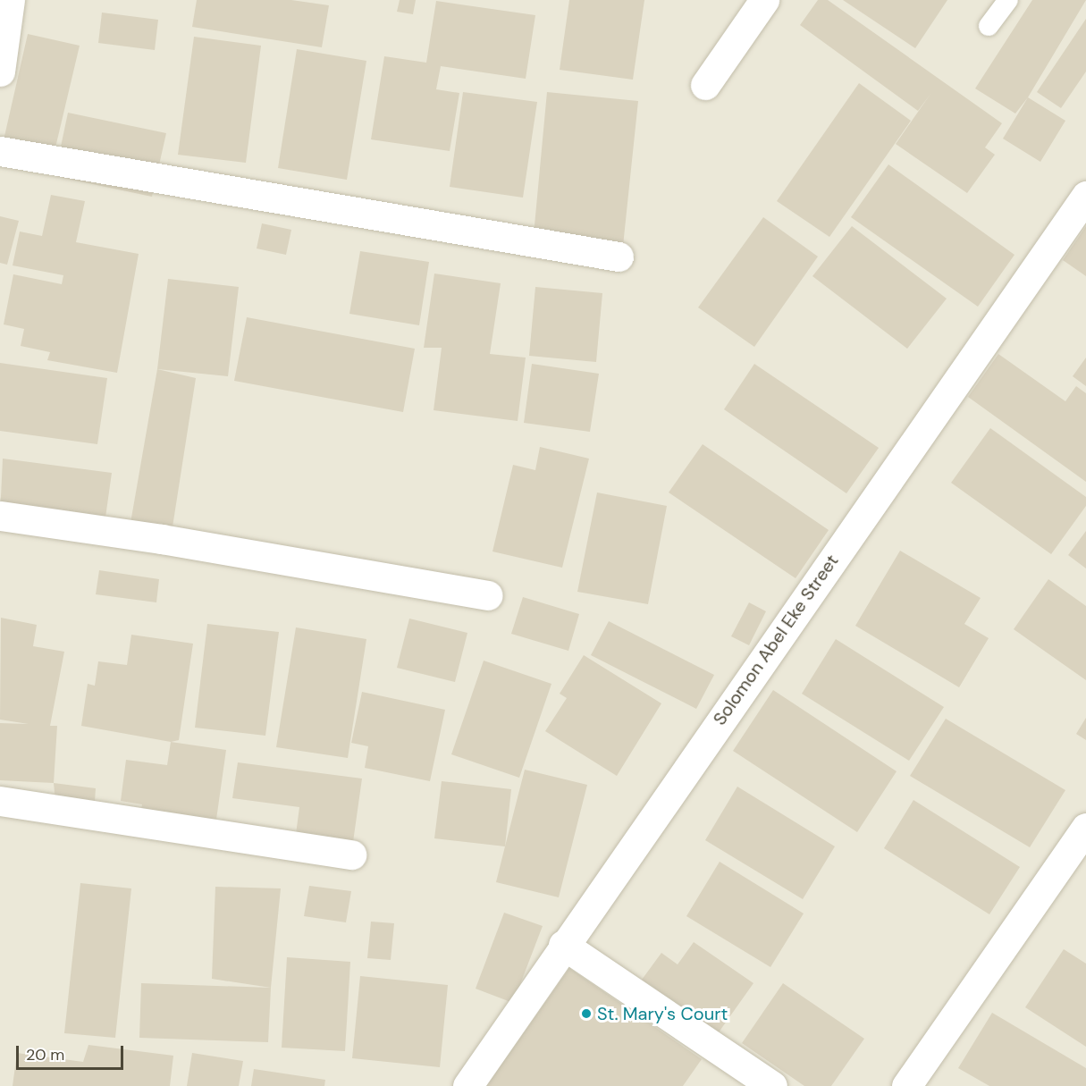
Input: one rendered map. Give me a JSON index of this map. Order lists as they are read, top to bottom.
{
  "streets": {
    "street": ["Solomon Abel Eke Street"]
  },
  "places": ["St. Mary's Court"],
  "scale_bar": "20 m"
}
